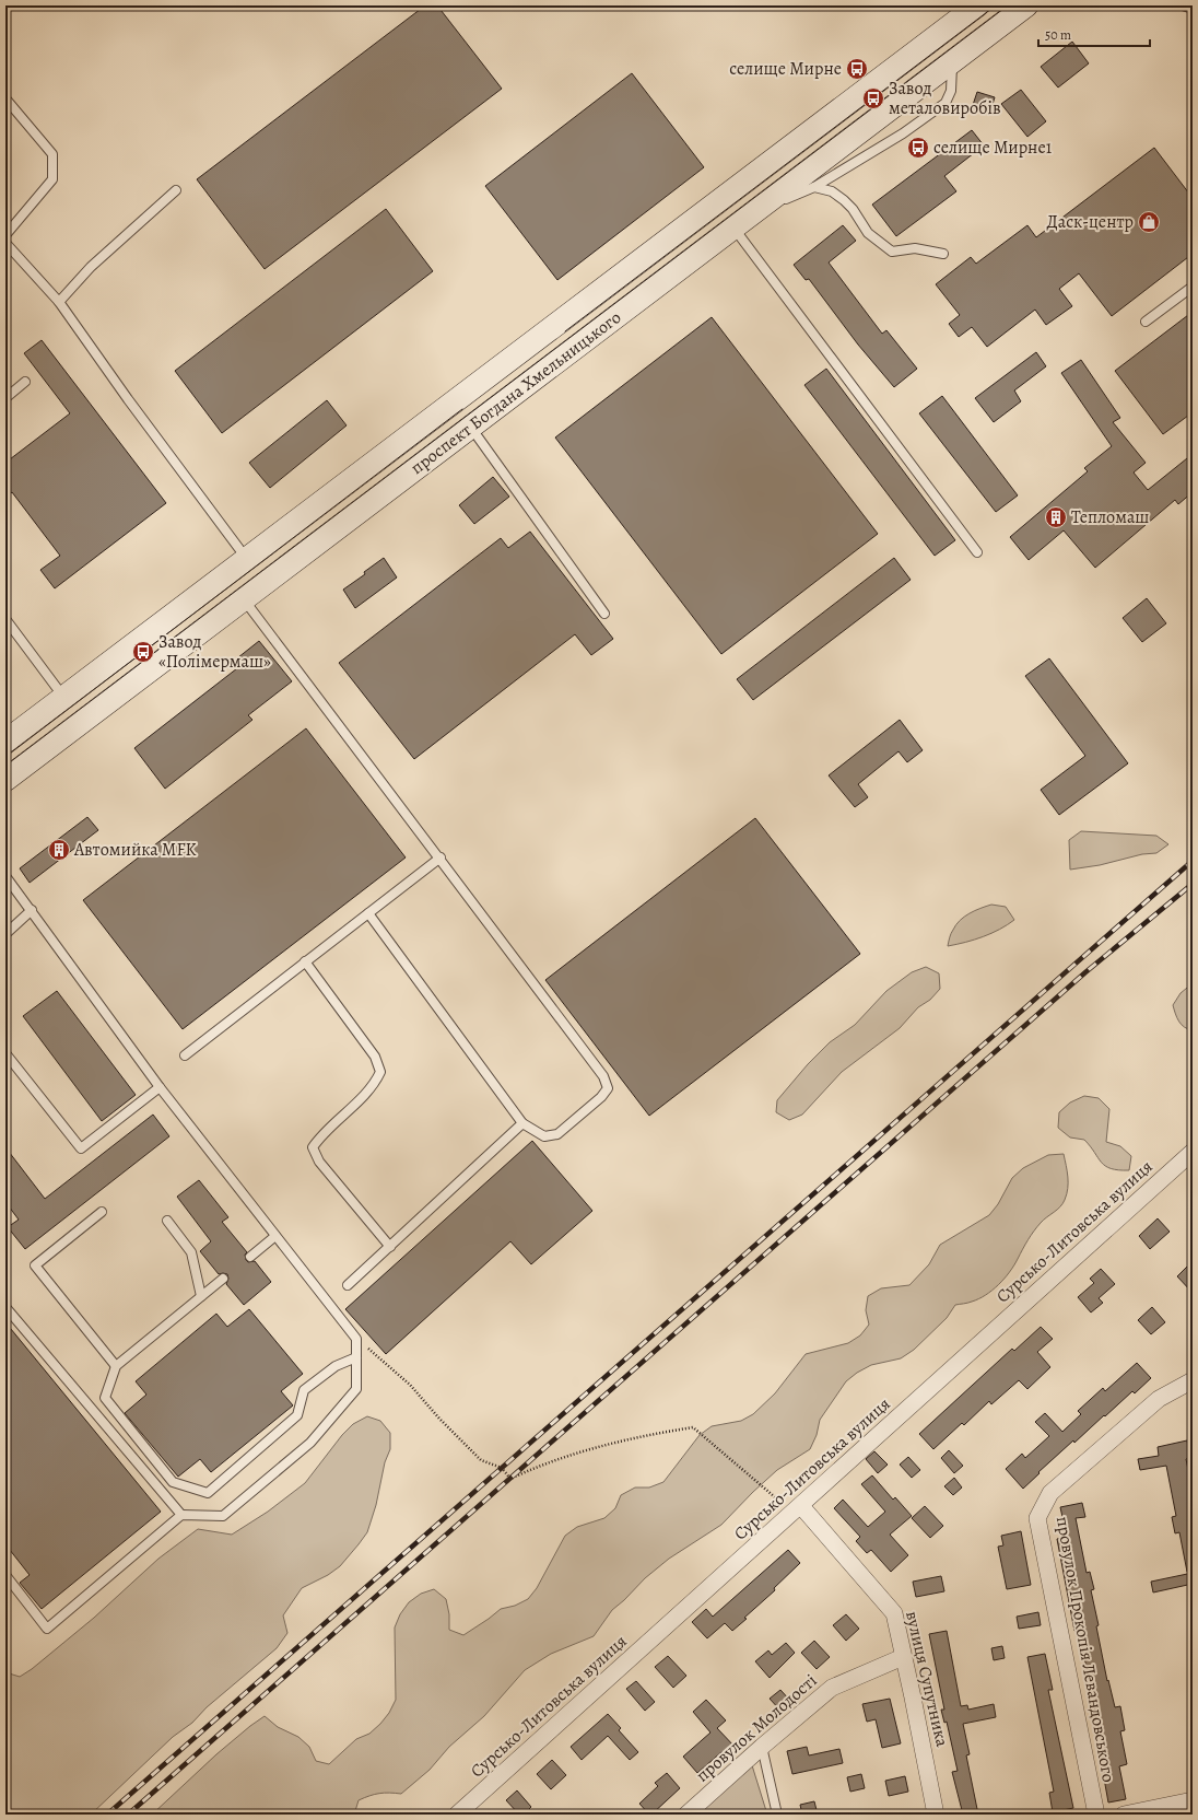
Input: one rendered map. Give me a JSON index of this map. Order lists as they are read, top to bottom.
{
  "streets": {
    "main road": ["проспект Богдана Хмельницького"],
    "street": [
      "Сурсько-Литовська вулиця",
      "провулок Прокопія Левандовського",
      "вулиця Супутника",
      "провулок Молодості"
    ]
  },
  "crossings": [
    ["Сурсько-Литовська вулиця", "вулиця Супутника"],
    ["вулиця Супутника", "провулок Молодості"]
  ],
  "places": {
    "bus stop": [
      "селище Мирне",
      "Завод металовиробів",
      "селище Мирне1",
      "Завод «Полімермаш»"
    ],
    "shop": ["Даск-центр"],
    "building": ["Тепломаш", "Автомийка MFK"]
  },
  "scale_bar": "50 m"
}
